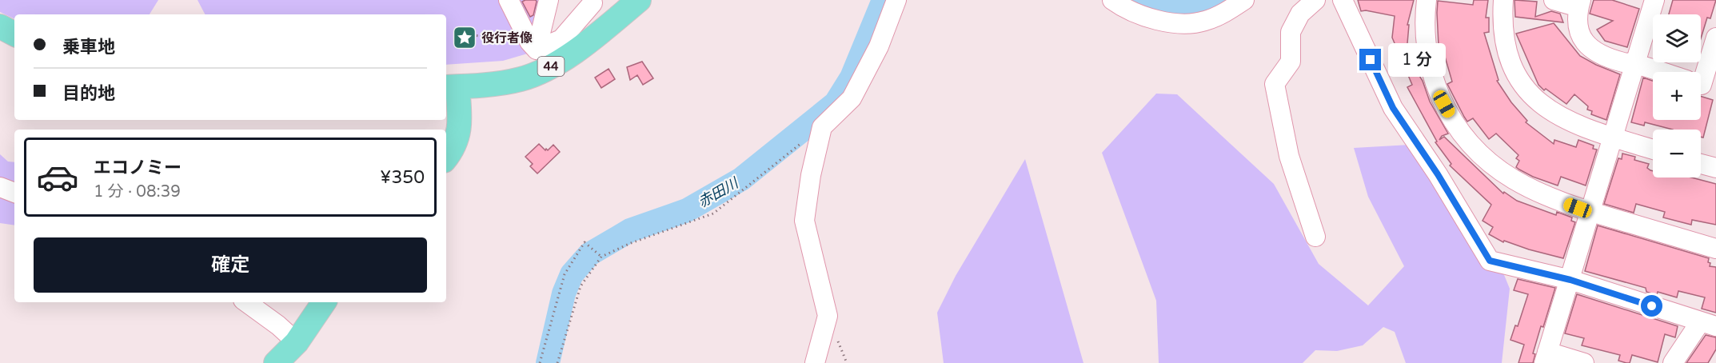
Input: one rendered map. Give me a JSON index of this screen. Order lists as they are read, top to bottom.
{
  "streets": {
    "main road": ["44"]
  },
  "water": ["赤田川"],
  "places": {
    "place": ["役行者像"]
  },
  "page": {
    "map_buttons": ["+", "−"],
    "banner": ["乗車地", "目的地"],
    "bubble": "1 分",
    "list": [
      {
        "name": "エコノミー",
        "note": "1 分 · 08:39",
        "value": "¥350"
      }
    ],
    "buttons": "確定"
  }
}
